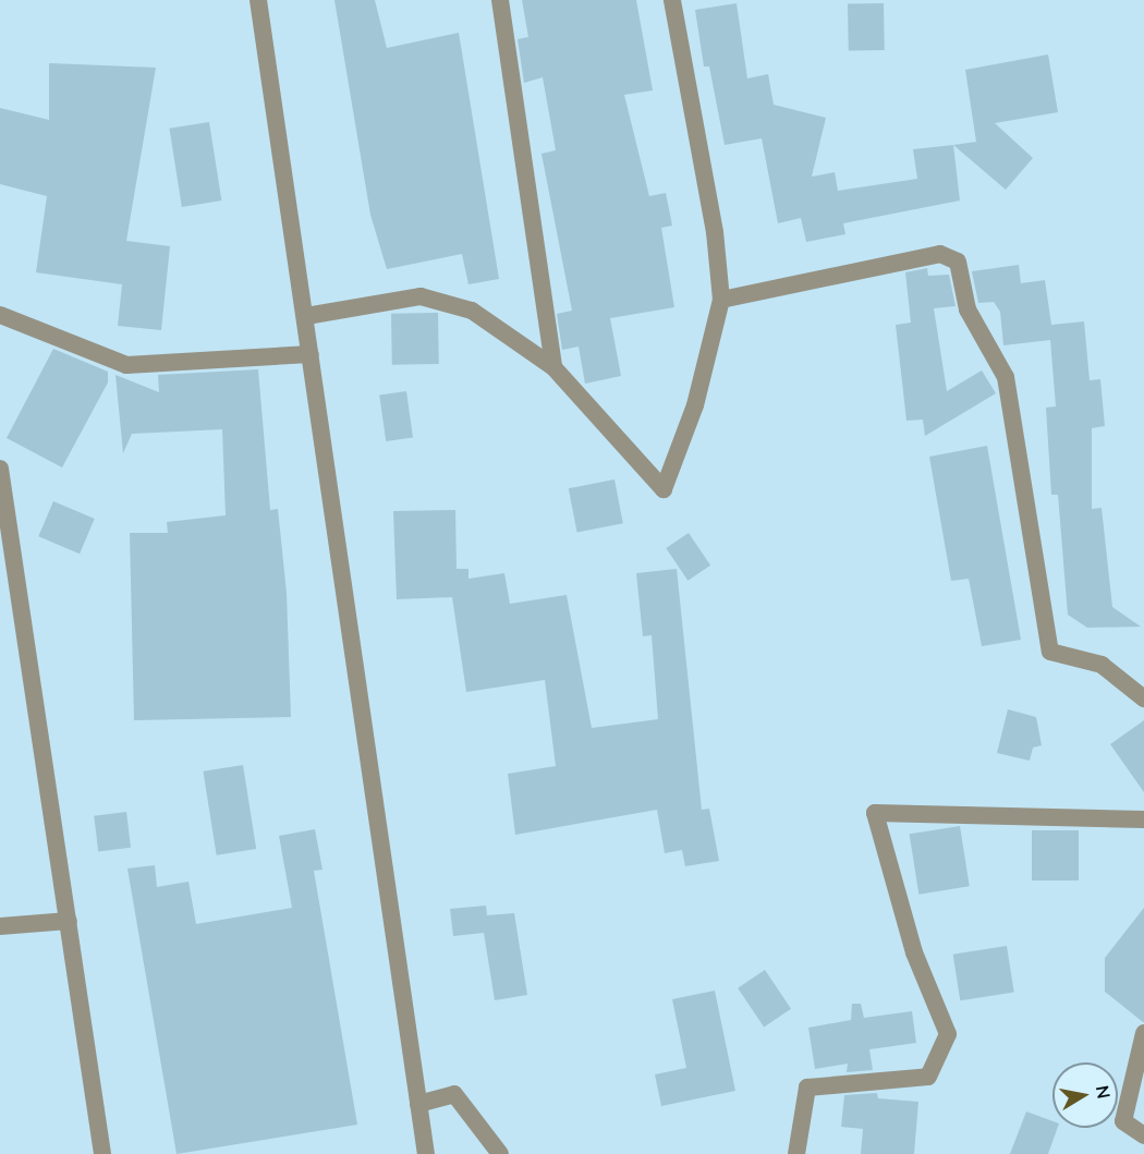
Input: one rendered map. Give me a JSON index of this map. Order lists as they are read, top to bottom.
{
  "north": "right"
}
